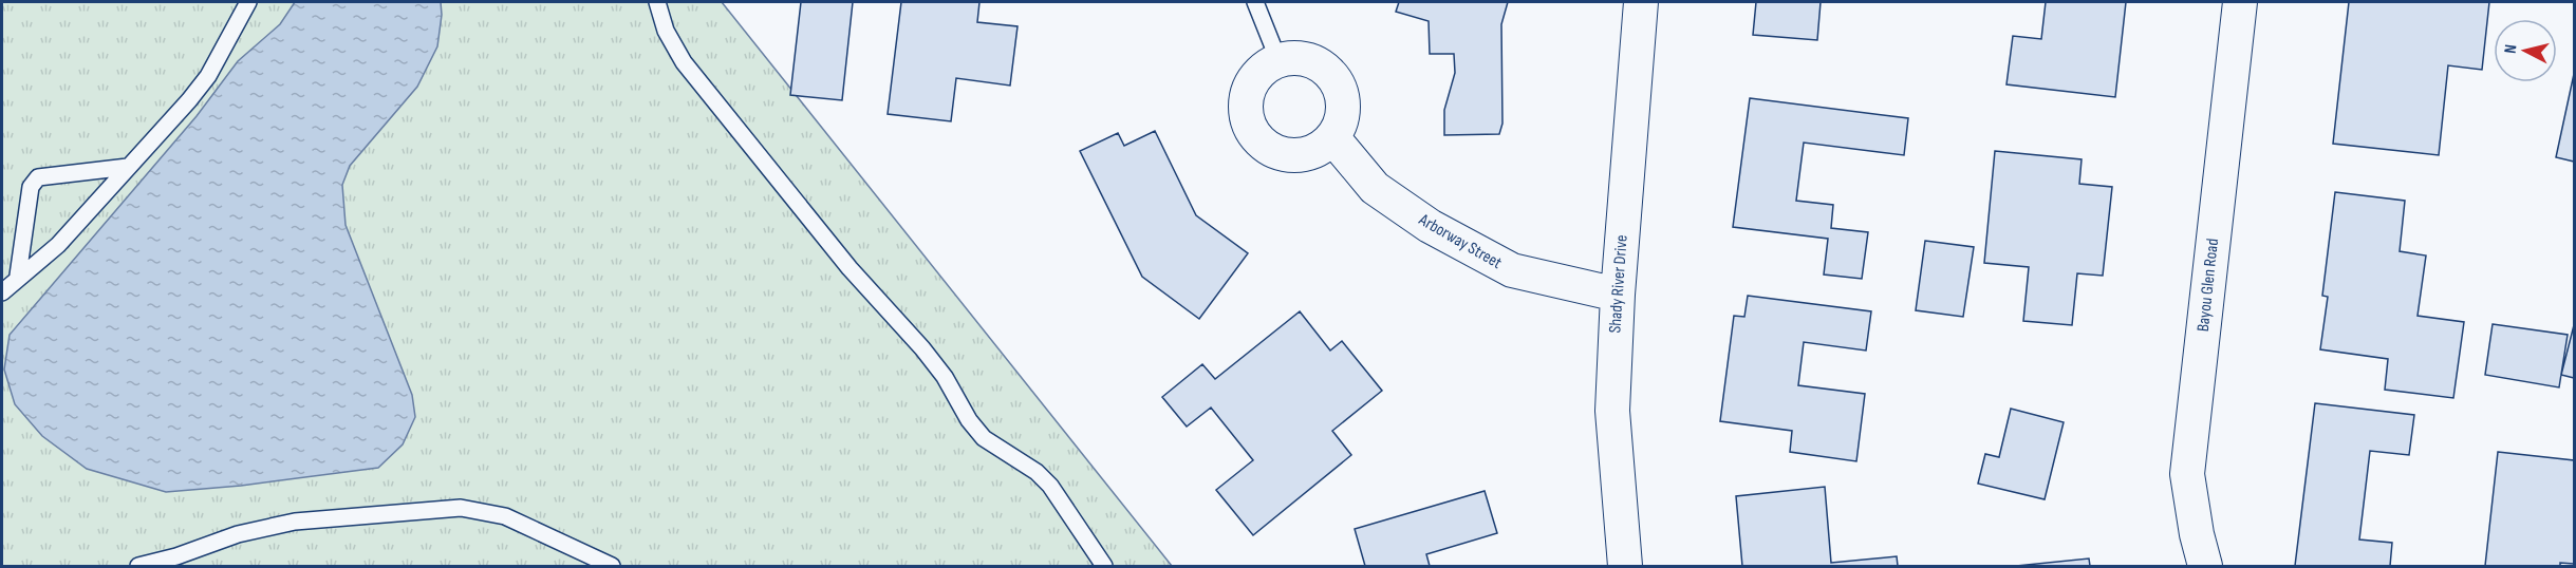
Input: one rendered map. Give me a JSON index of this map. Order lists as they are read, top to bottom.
{
  "streets": {
    "street": ["Arborway Street", "Shady River Drive", "Bayou Glen Road"]
  },
  "crossings": [
    ["Arborway Street", "Shady River Drive"]
  ],
  "north": "left"
}
